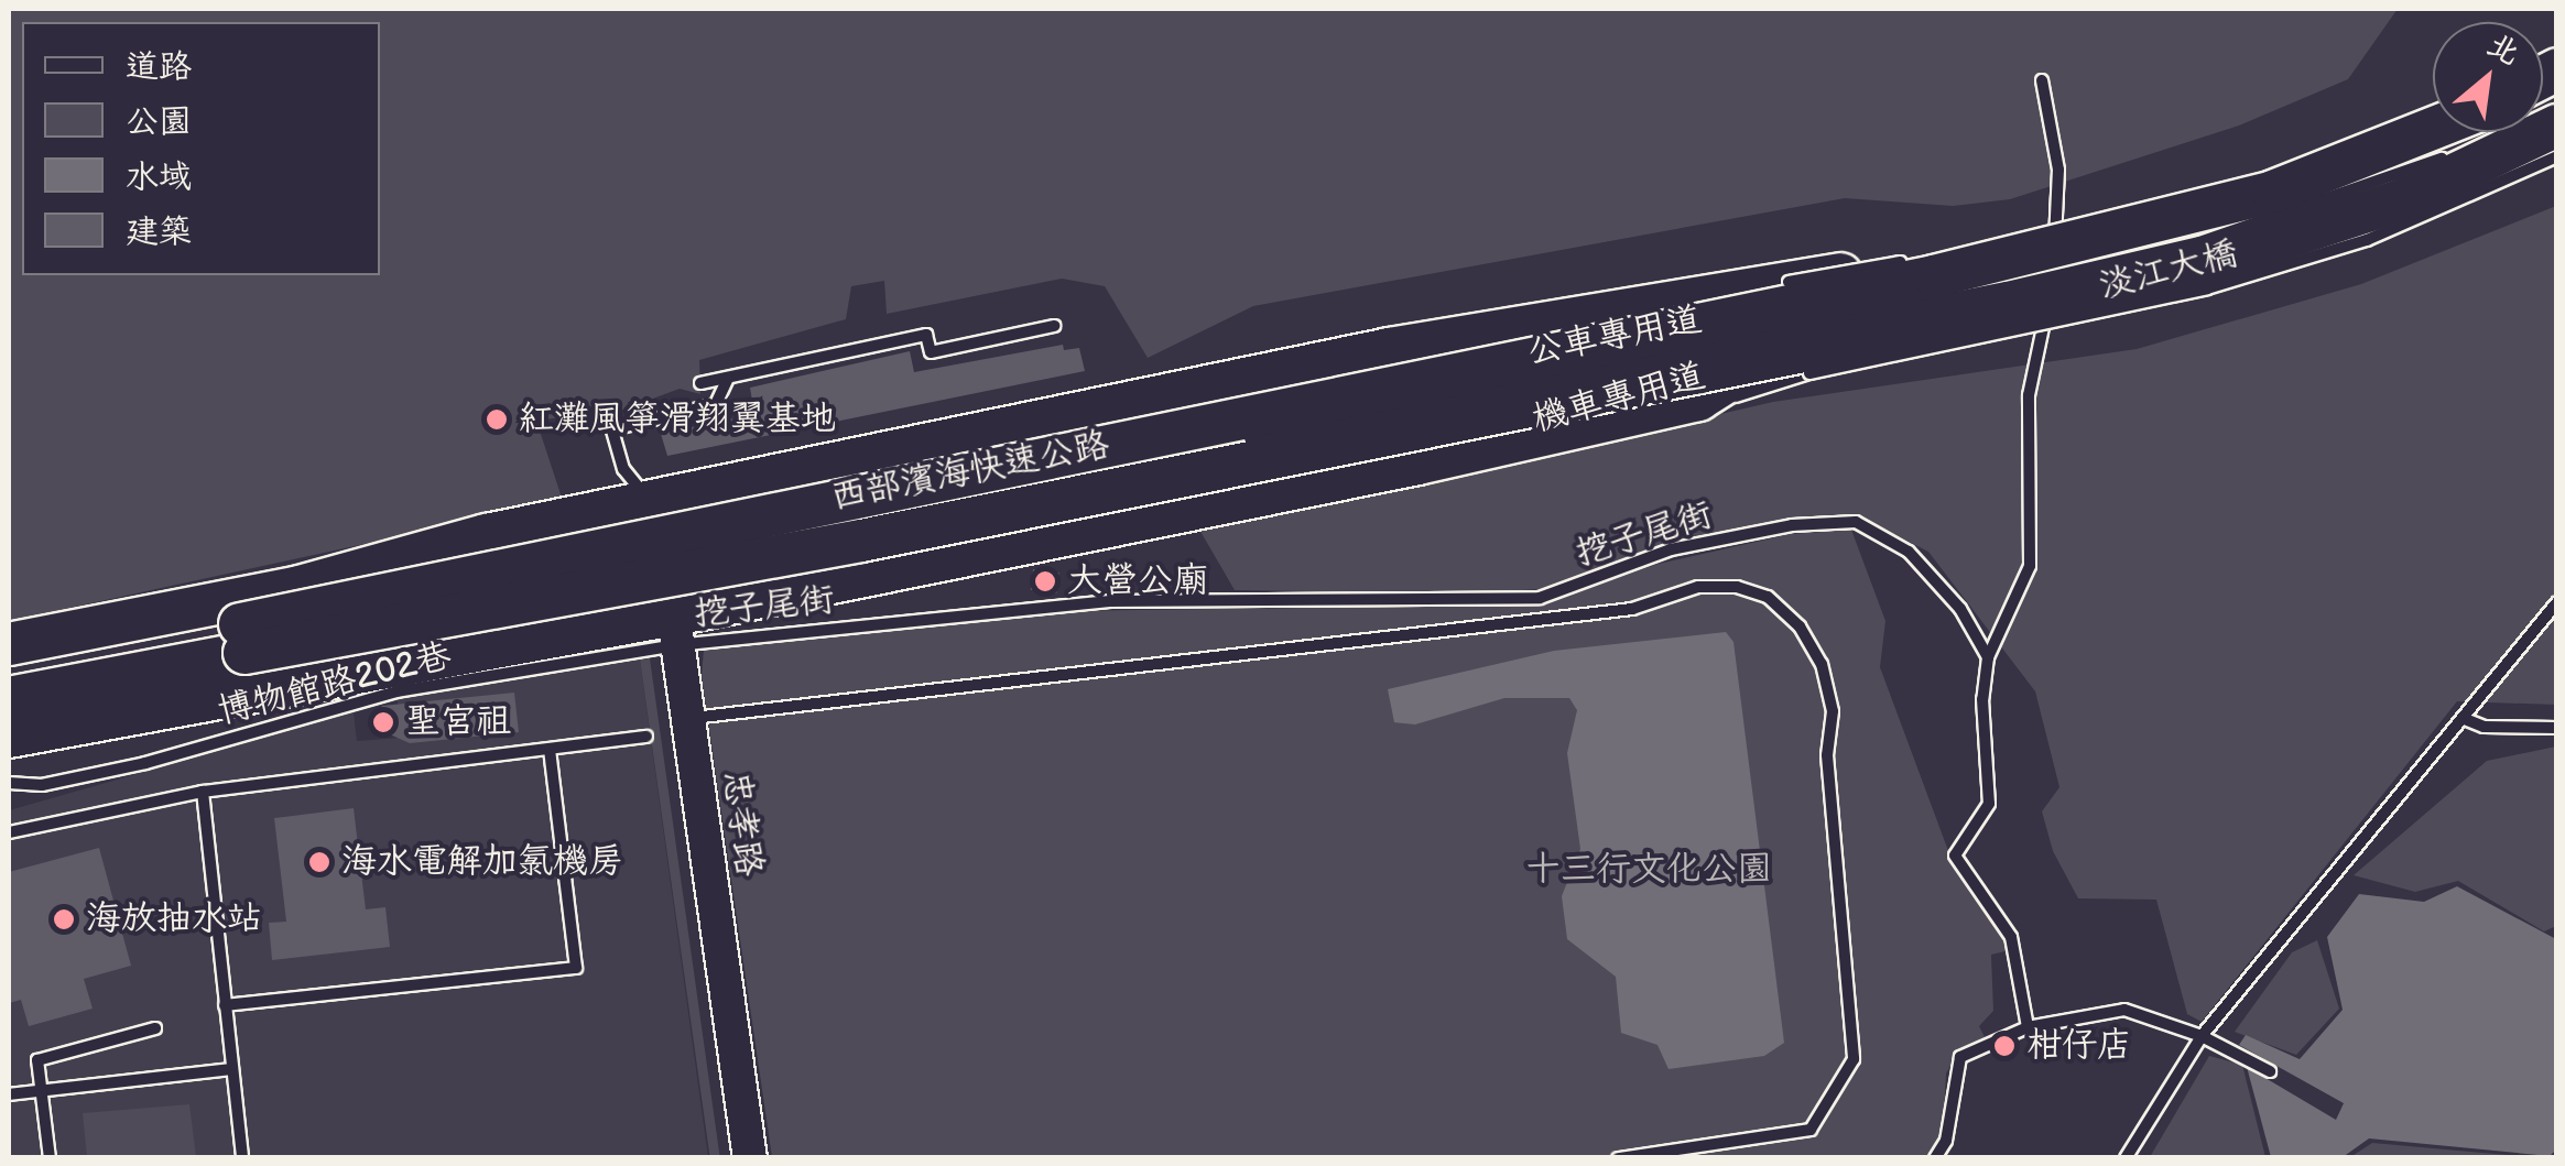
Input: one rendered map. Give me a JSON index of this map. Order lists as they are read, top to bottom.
{
  "streets": {
    "highway": ["淡江大橋", "西部濱海快速公路"],
    "street": ["忠孝路"],
    "lane": [
      "公車專用道",
      "機車專用道",
      "挖子尾街",
      "博物館路202巷"
    ]
  },
  "crossings": [
    ["淡江大橋", "西部濱海快速公路"],
    ["挖子尾街", "博物館路202巷"],
    ["挖子尾街", "忠孝路"],
    ["博物館路202巷", "忠孝路"]
  ],
  "parks": ["十三行文化公園"],
  "places": [
    "紅灘風箏滑翔翼基地",
    "大營公廟",
    "聖宮祖",
    "海水電解加氯機房",
    "海放抽水站",
    "柑仔店"
  ],
  "legend": [
    "道路",
    "公園",
    "水域",
    "建築"
  ],
  "north": "top right"
}
